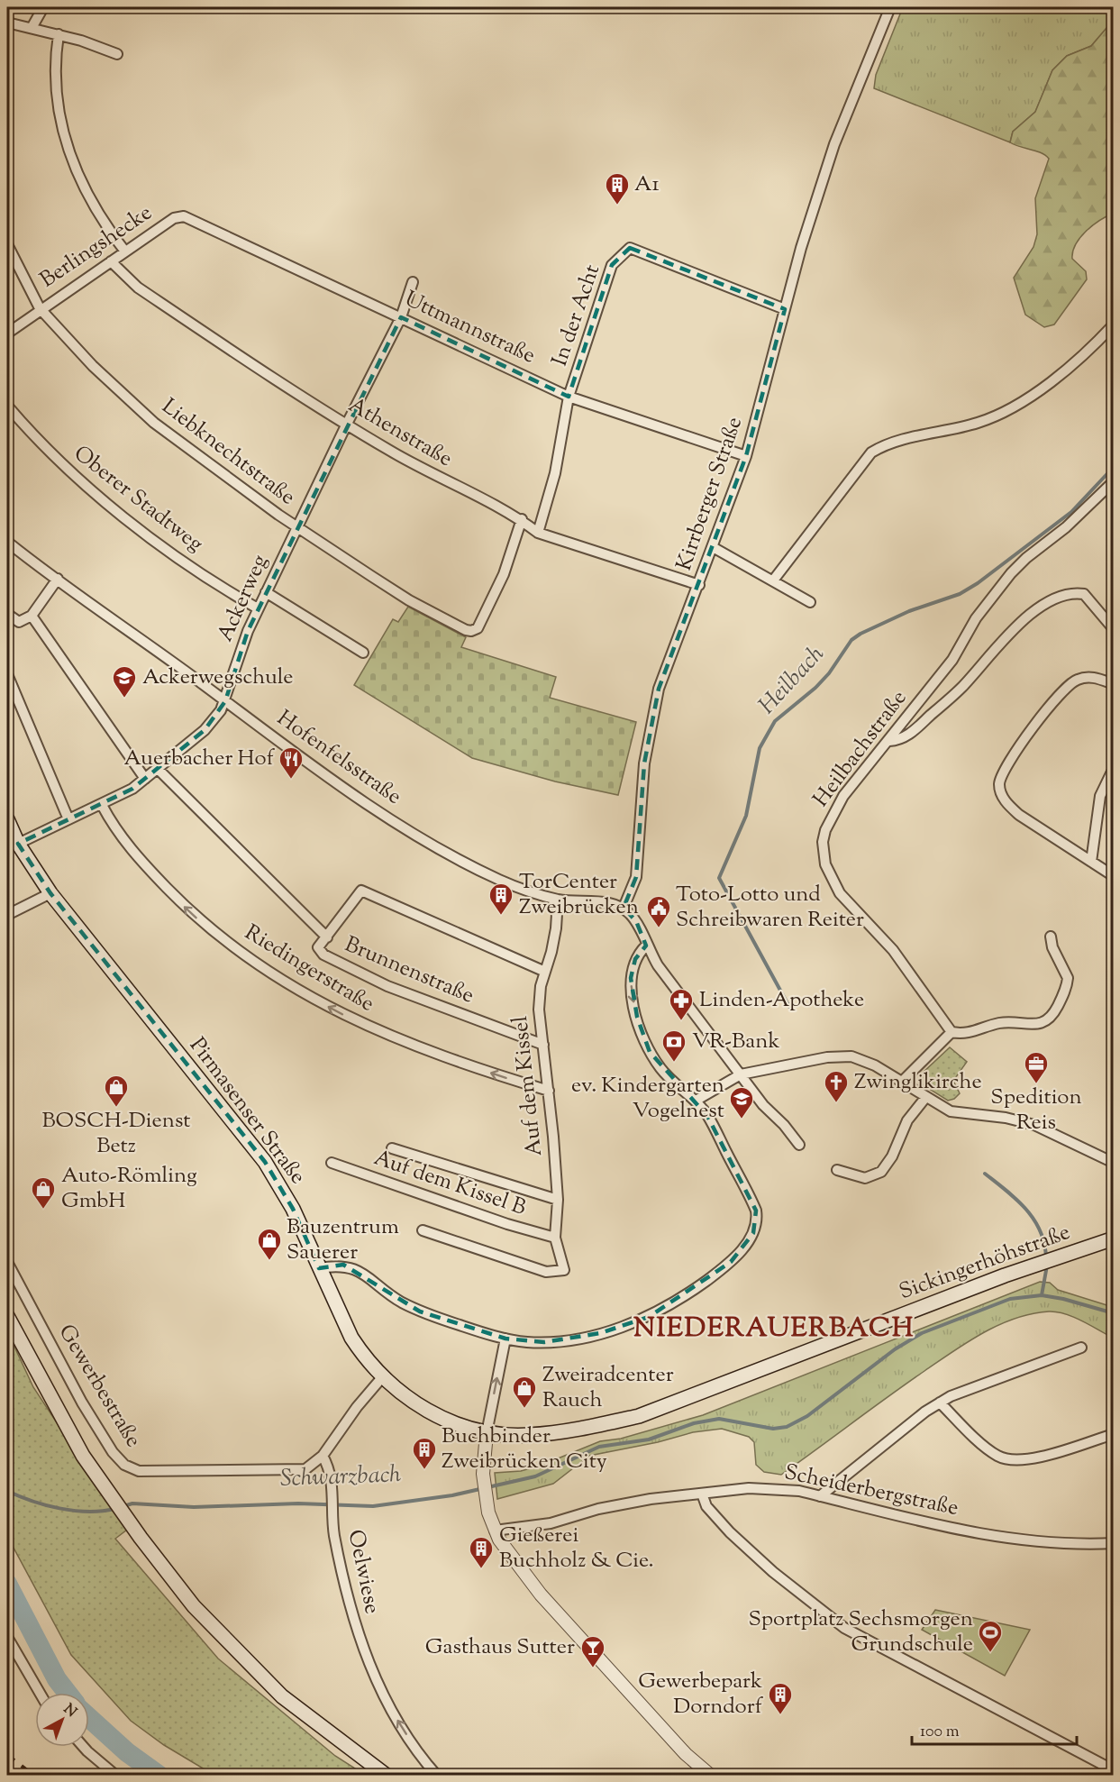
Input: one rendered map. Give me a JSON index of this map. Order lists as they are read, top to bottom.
{
  "streets": {
    "main road": ["Pirmasenser Straße", "Sickingerhöhstraße"],
    "street": [
      "Berlingshecke",
      "In der Acht",
      "Uttmannstraße",
      "Athenstraße",
      "Liebknechtstraße",
      "Kirrberger Straße",
      "Oberer Stadtweg",
      "Ackerweg",
      "Heilbachstraße",
      "Hofenfelsstraße",
      "Riedingerstraße",
      "Brunnenstraße",
      "Auf dem Kissel",
      "Auf dem Kissel B",
      "Gewerbestraße",
      "Scheiderbergstraße",
      "Oelwiese"
    ]
  },
  "crossings": [
    ["Berlingshecke", "Uttmannstraße"],
    ["Berlingshecke", "Athenstraße"],
    ["Berlingshecke", "Liebknechtstraße"],
    ["In der Acht", "Uttmannstraße"],
    ["In der Acht", "Athenstraße"],
    ["In der Acht", "Kirrberger Straße"],
    ["Uttmannstraße", "Kirrberger Straße"],
    ["Uttmannstraße", "Ackerweg"],
    ["Athenstraße", "Liebknechtstraße"],
    ["Athenstraße", "Kirrberger Straße"],
    ["Athenstraße", "Ackerweg"],
    ["Liebknechtstraße", "Ackerweg"],
    ["Kirrberger Straße", "Hofenfelsstraße"],
    ["Oberer Stadtweg", "Ackerweg"],
    ["Ackerweg", "Hofenfelsstraße"],
    ["Ackerweg", "Riedingerstraße"],
    ["Ackerweg", "Brunnenstraße"],
    ["Ackerweg", "Pirmasenser Straße"],
    ["Hofenfelsstraße", "Auf dem Kissel"],
    ["Riedingerstraße", "Auf dem Kissel"],
    ["Brunnenstraße", "Auf dem Kissel"],
    ["Auf dem Kissel", "Auf dem Kissel B"],
    ["Pirmasenser Straße", "Sickingerhöhstraße"],
    ["Gewerbestraße", "Oelwiese"]
  ],
  "one_way": ["Riedingerstraße", "Oelwiese"],
  "districts": ["NIEDERAUERBACH"],
  "water": ["Heilbach", "Schwarzbach"],
  "places": {
    "building": [
      "A1",
      "TorCenter Zweibrücken",
      "Buchbinder Zweibrücken City",
      "Gießerei Buchholz & Cie.",
      "Gewerbepark Dorndorf"
    ],
    "school or university": ["Ackerwegschule", "ev. Kindergarten Vogelnest"],
    "restaurant": ["Auerbacher Hof"],
    "public building": ["Toto-Lotto und Schreibwaren Reiter"],
    "pharmacy": ["Linden-Apotheke"],
    "bank": ["VR-Bank"],
    "office": ["Spedition Reis"],
    "church": ["Zwinglikirche"],
    "shop": [
      "BOSCH-Dienst Betz",
      "Auto-Römling GmbH",
      "Bauzentrum Sauerer",
      "Zweiradcenter Rauch"
    ],
    "sports": ["Sportplatz Sechsmorgen Grundschule"],
    "bar": ["Gasthaus Sutter"]
  },
  "scale_bar": "100 m",
  "north": "top right"
}
